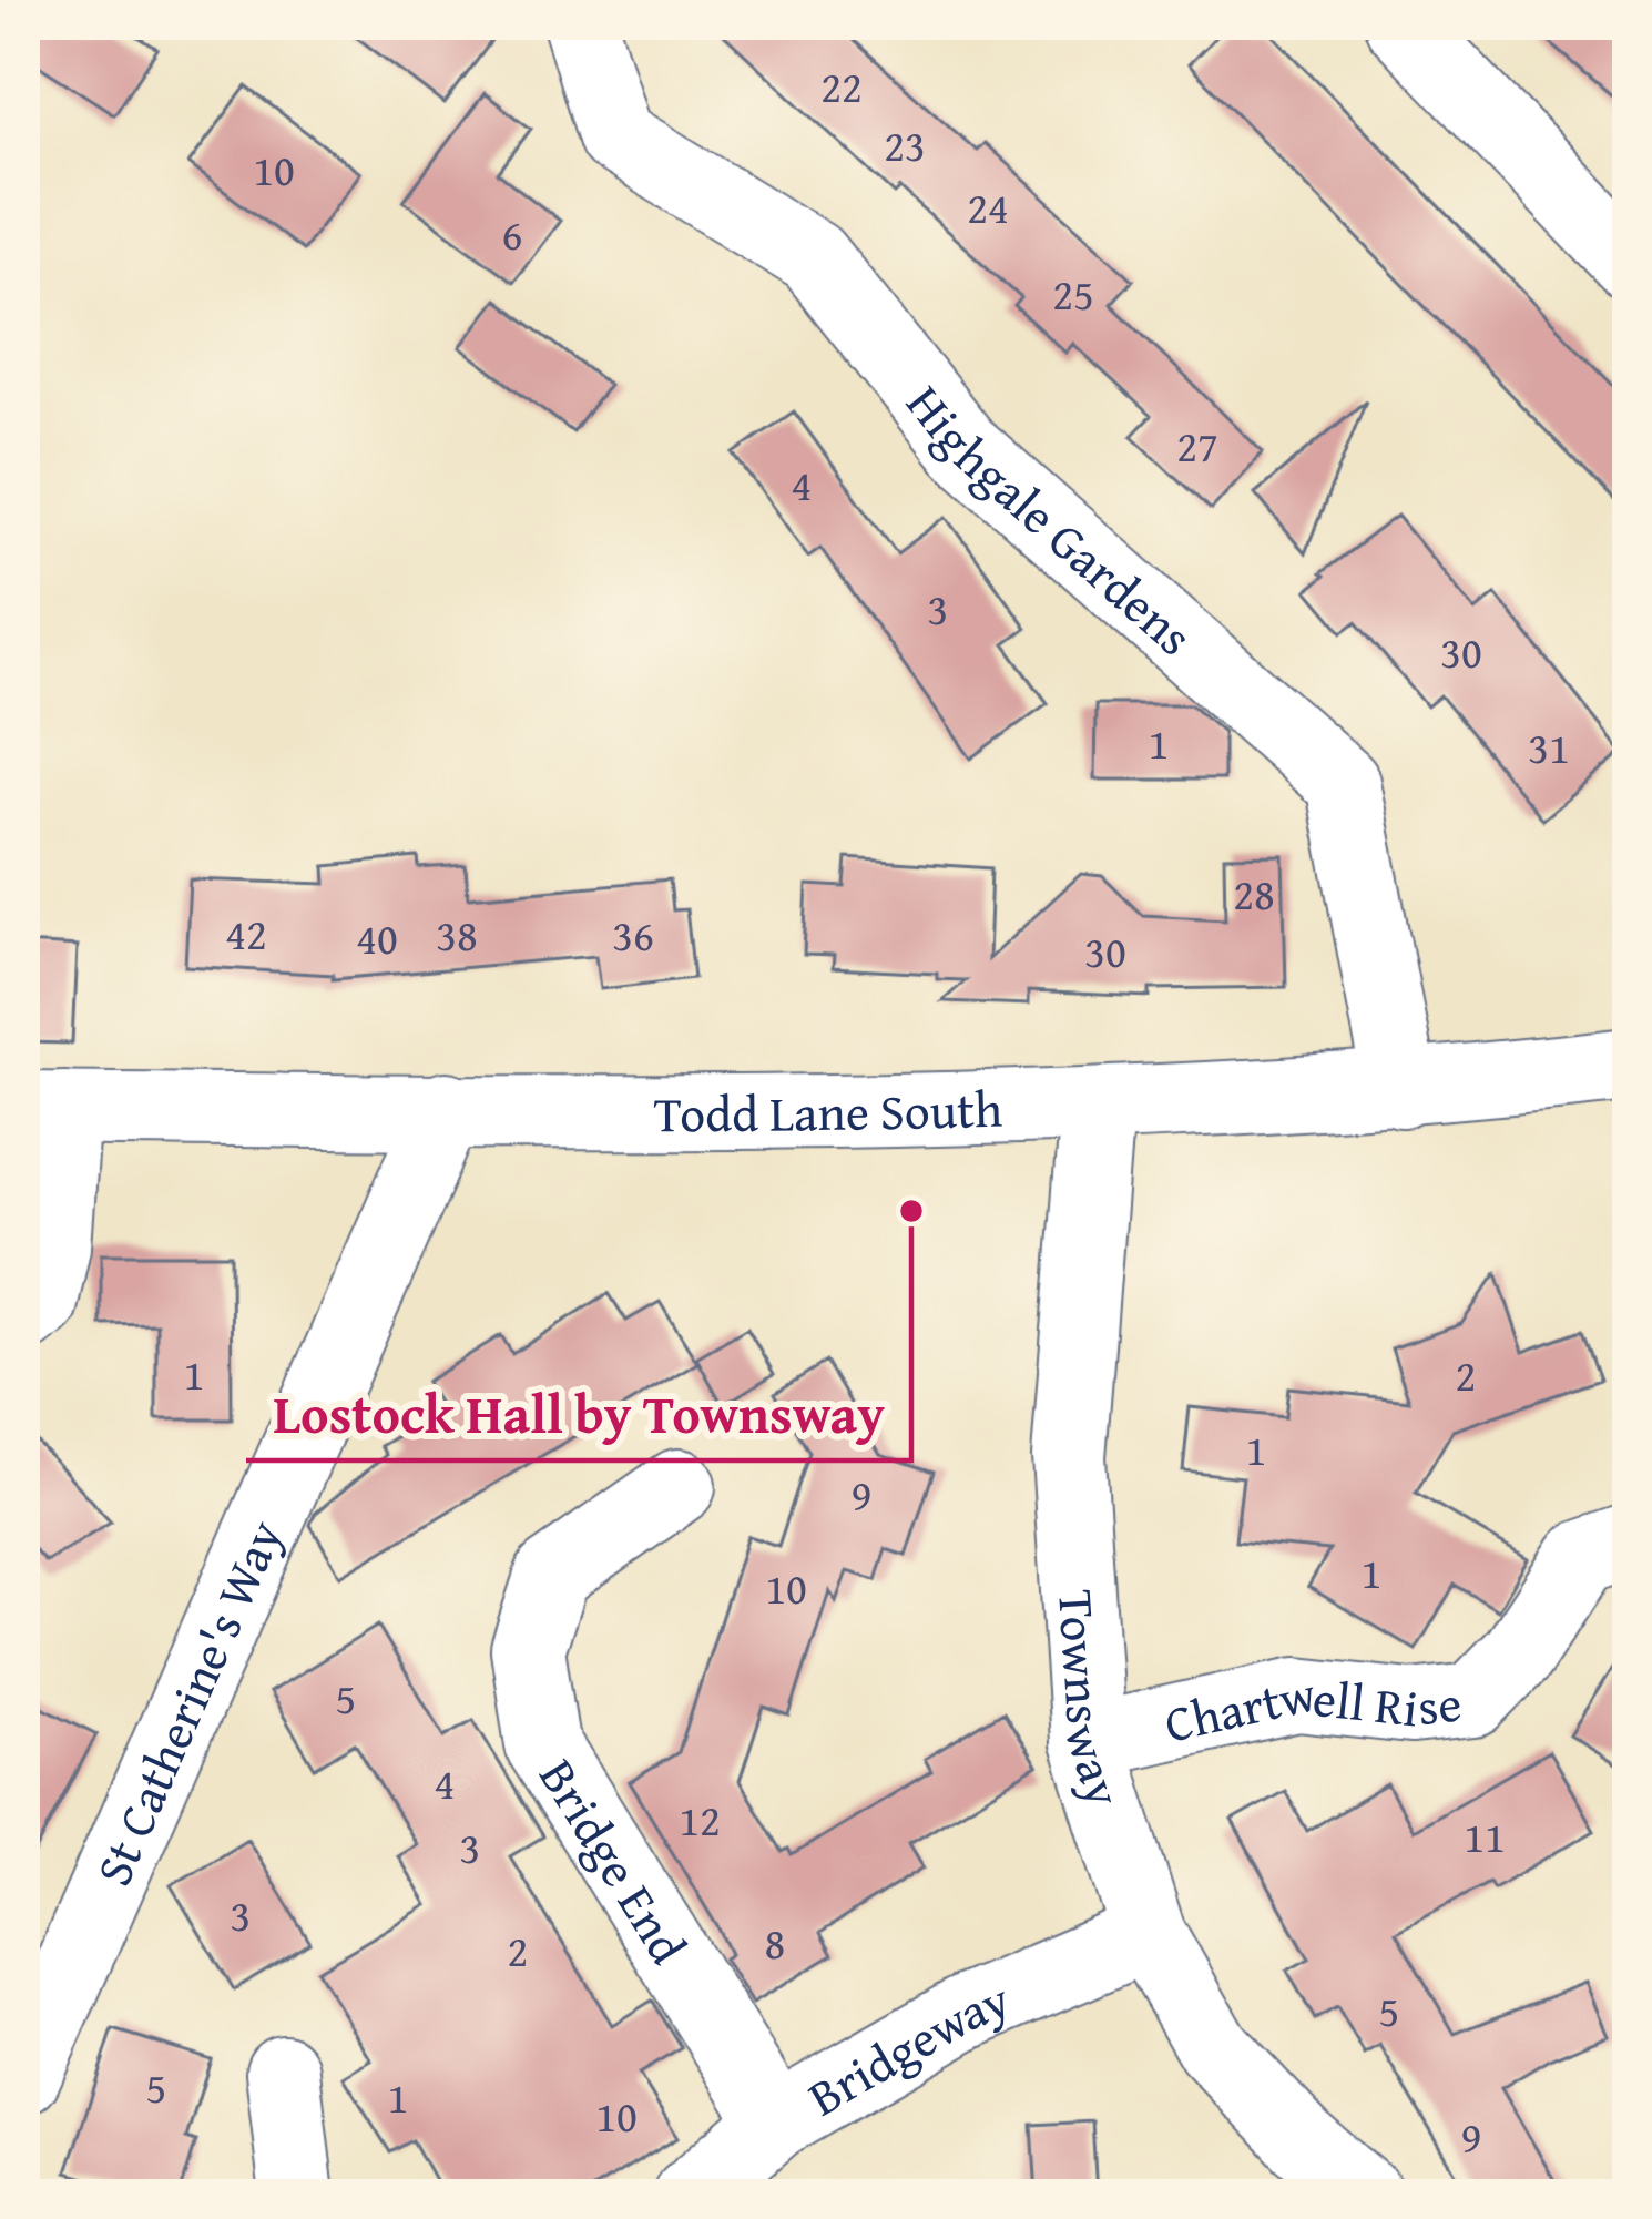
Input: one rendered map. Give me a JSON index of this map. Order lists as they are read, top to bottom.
{
  "streets": {
    "street": [
      "Highgale Gardens",
      "Todd Lane South",
      "Townsway",
      "St Catherine's Way",
      "Chartwell Rise",
      "Bridge End",
      "Bridgeway"
    ]
  },
  "crossings": [
    ["Highgale Gardens", "Todd Lane South"],
    ["Todd Lane South", "Townsway"],
    ["Todd Lane South", "St Catherine's Way"],
    ["Townsway", "Chartwell Rise"],
    ["Townsway", "Bridgeway"],
    ["Bridge End", "Bridgeway"]
  ],
  "places": ["Lostock Hall by Townsway"],
  "house_numbers": [
    "22",
    "23",
    "10",
    "24",
    "6",
    "25",
    "27",
    "4",
    "3",
    "30",
    "1",
    "31",
    "28",
    "42",
    "38",
    "36",
    "40",
    "30",
    "1",
    "2",
    "1",
    "9",
    "1",
    "10",
    "5",
    "4",
    "12",
    "11",
    "3",
    "3",
    "8",
    "2",
    "5",
    "5",
    "1",
    "10",
    "9"
  ]
}
